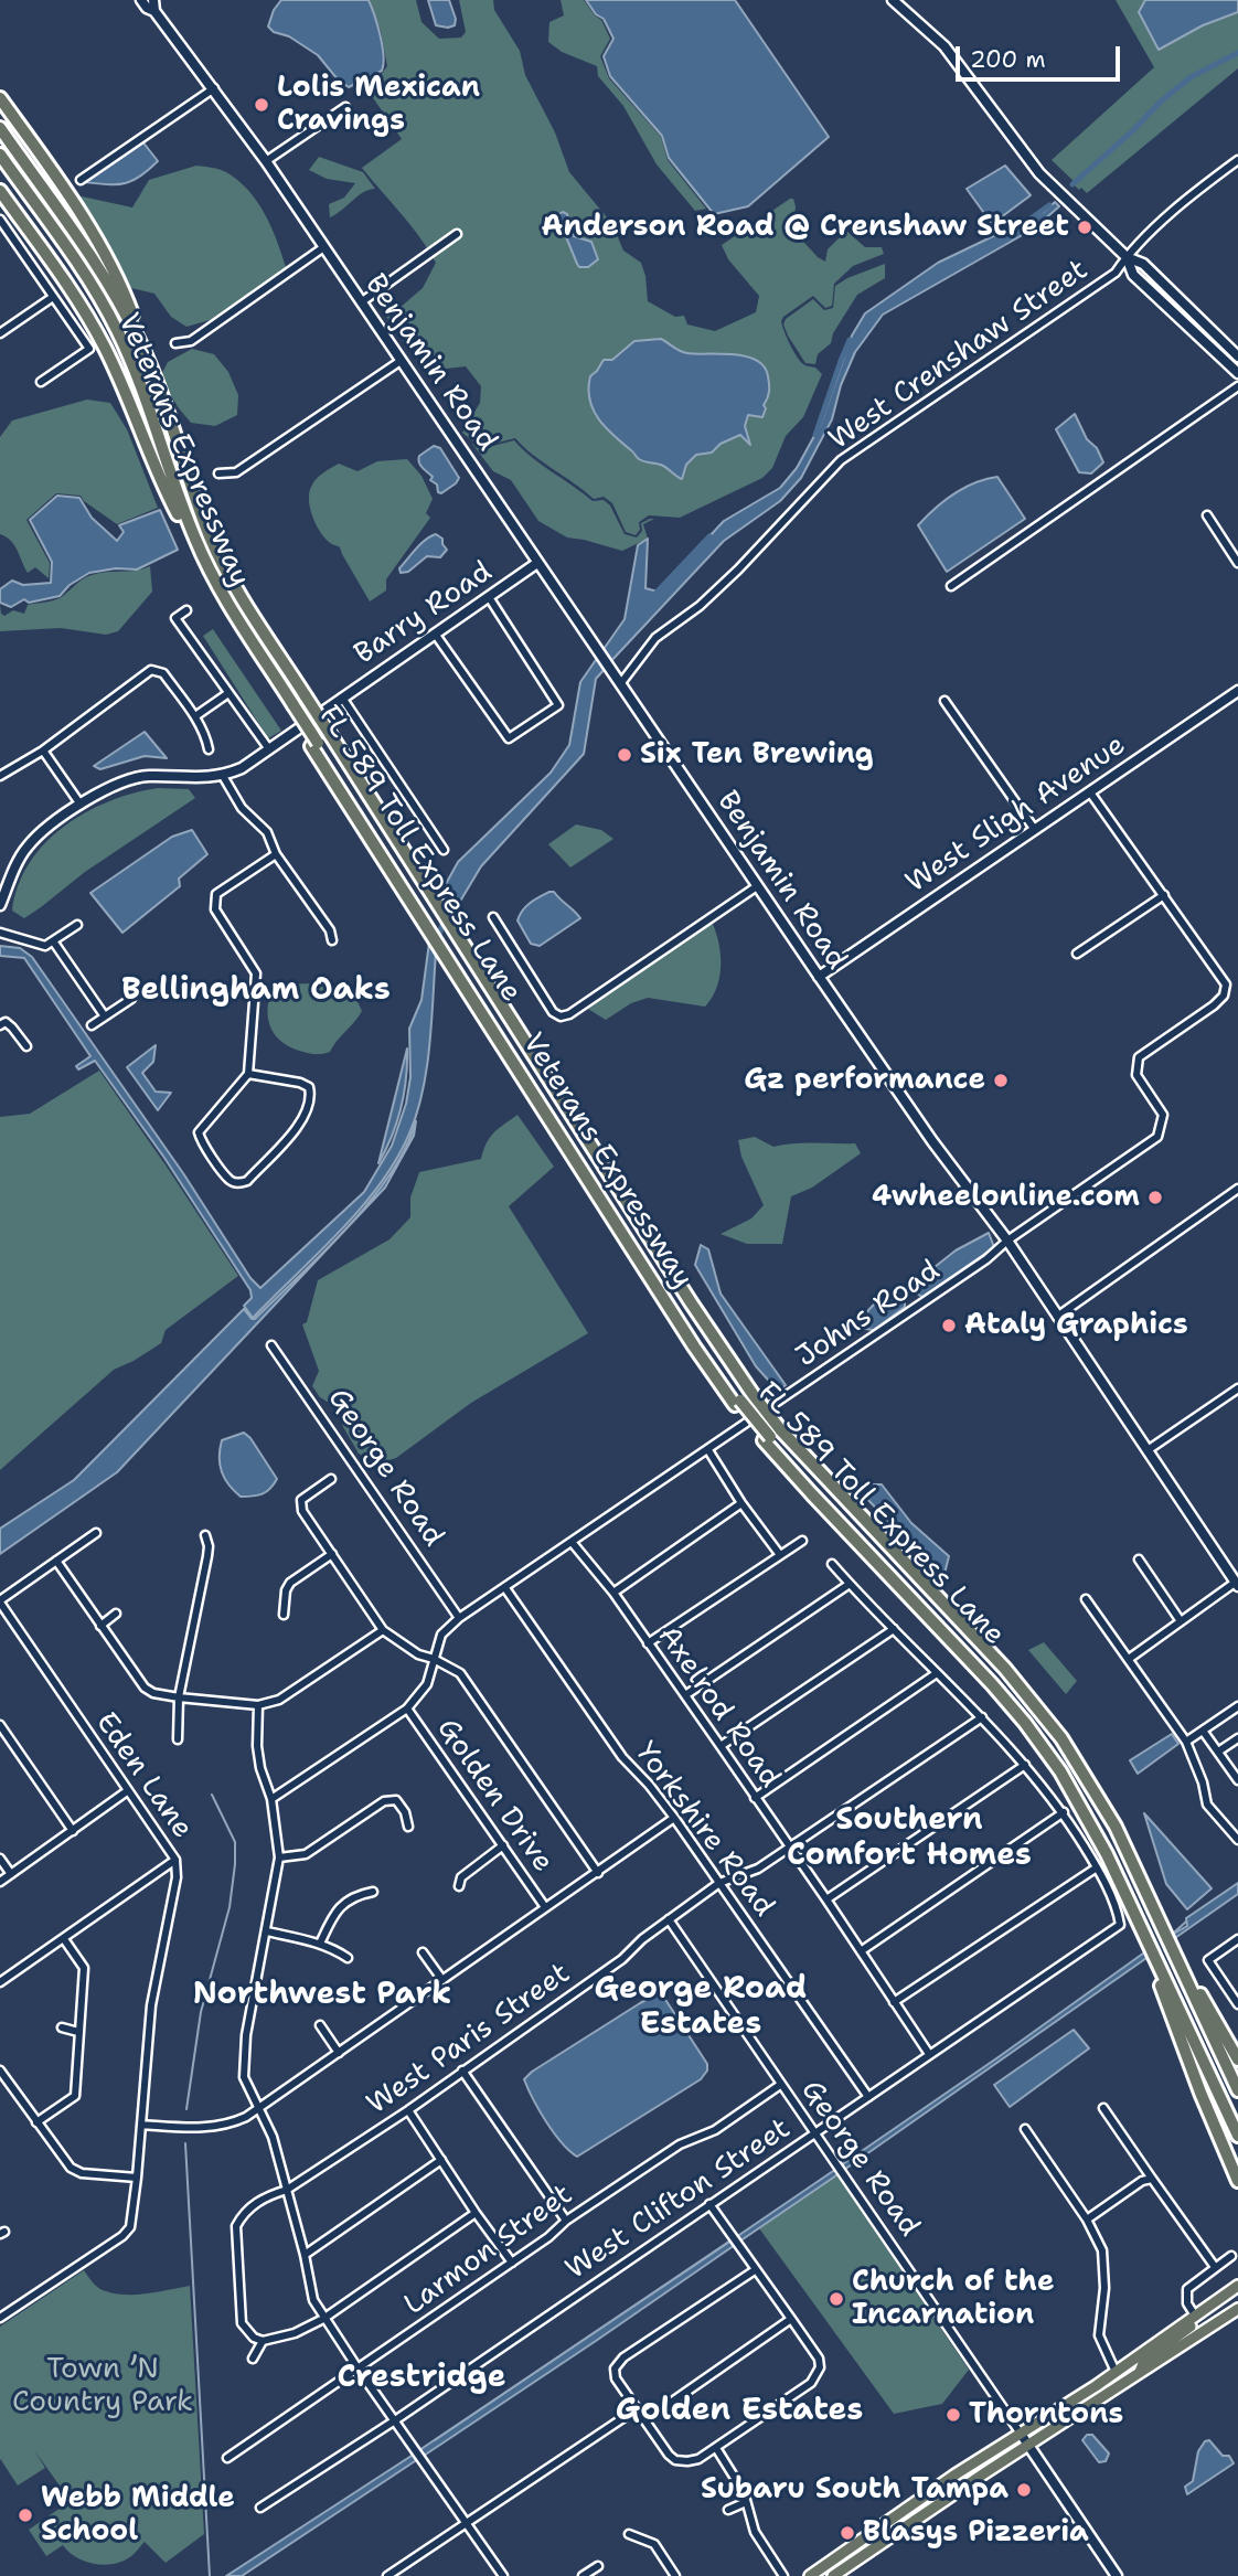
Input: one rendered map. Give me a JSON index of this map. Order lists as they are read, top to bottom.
{
  "streets": {
    "highway": ["Veterans Expressway", "FL 589 Toll Express Lane"],
    "street": [
      "West Crenshaw Street",
      "Benjamin Road",
      "Barry Road",
      "West Sligh Avenue",
      "Johns Road",
      "George Road",
      "Axelrod Road",
      "Eden Lane",
      "Golden Drive",
      "Yorkshire Road",
      "West Paris Street",
      "West Clifton Street",
      "Larmon Street"
    ]
  },
  "crossings": [
    ["West Crenshaw Street", "Benjamin Road"],
    ["Benjamin Road", "Barry Road"],
    ["Benjamin Road", "West Sligh Avenue"],
    ["Benjamin Road", "Johns Road"],
    ["Veterans Expressway", "FL 589 Toll Express Lane"],
    ["West Sligh Avenue", "Johns Road"],
    ["Johns Road", "George Road"],
    ["Johns Road", "Axelrod Road"],
    ["Johns Road", "Golden Drive"],
    ["Johns Road", "Yorkshire Road"],
    ["George Road", "West Paris Street"],
    ["George Road", "West Clifton Street"],
    ["George Road", "Larmon Street"],
    ["Axelrod Road", "West Paris Street"],
    ["Axelrod Road", "West Clifton Street"],
    ["Yorkshire Road", "West Paris Street"],
    ["Yorkshire Road", "West Clifton Street"]
  ],
  "districts": [
    "Bellingham Oaks",
    "Southern Comfort Homes",
    "George Road Estates",
    "Northwest Park",
    "Crestridge",
    "Golden Estates"
  ],
  "parks": ["Town ’N Country Park"],
  "places": [
    "Lolis Mexican Cravings",
    "Anderson Road @ Crenshaw Street",
    "Six Ten Brewing",
    "Gz performance",
    "4wheelonline.com",
    "Ataly Graphics",
    "Church of the Incarnation",
    "Thorntons",
    "Subaru South Tampa",
    "Webb Middle School",
    "Blasys Pizzeria"
  ],
  "scale_bar": "200 m"
}
